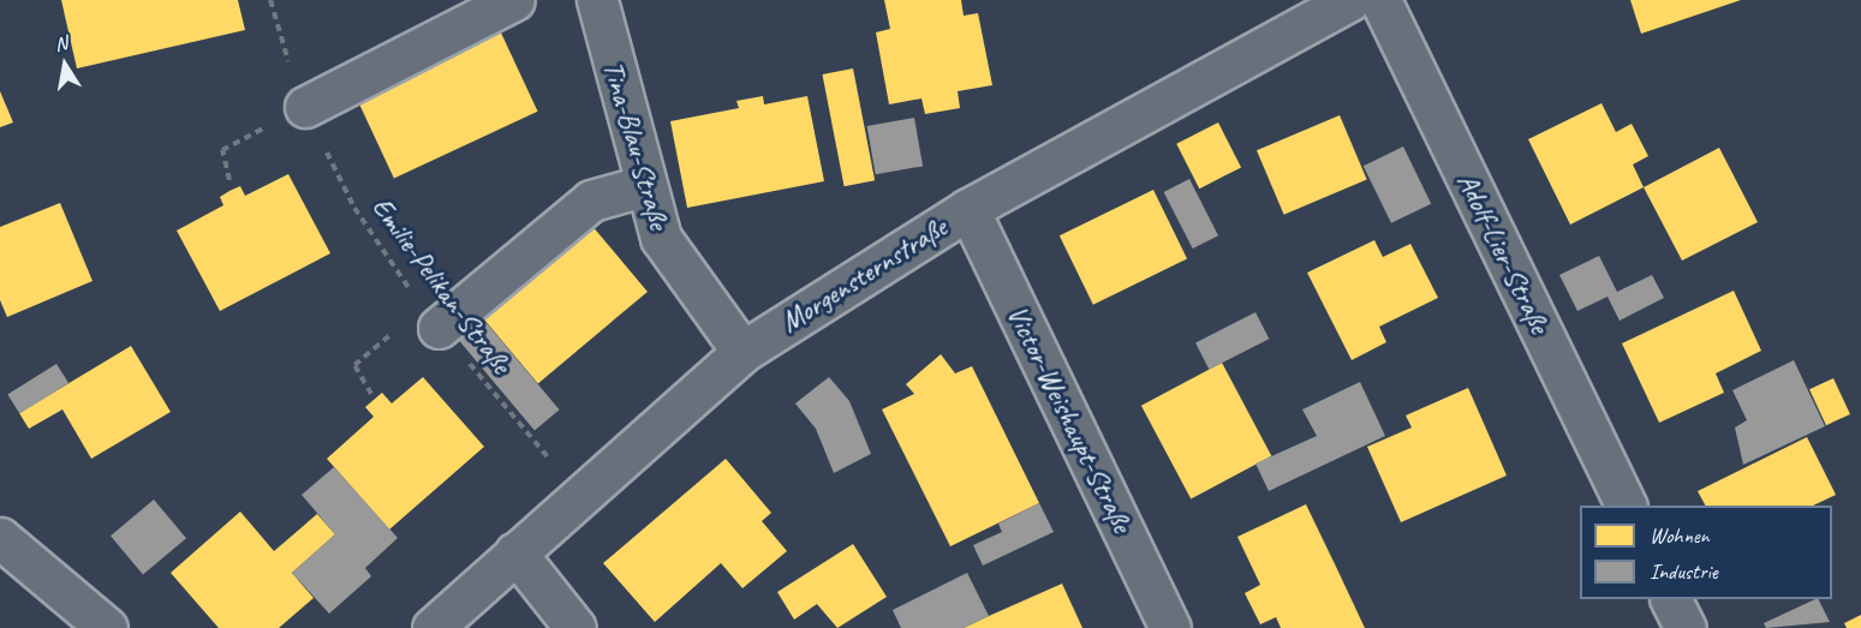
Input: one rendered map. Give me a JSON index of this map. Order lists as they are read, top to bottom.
{
  "streets": {
    "street": [
      "Tina-Blau-Straße",
      "Adolf-Lier-Straße",
      "Morgensternstraße",
      "Victor-Weishaupt-Straße"
    ],
    "path": ["Emilie-Pelikan-Straße"]
  },
  "crossings": [
    ["Tina-Blau-Straße", "Morgensternstraße"],
    ["Morgensternstraße", "Emilie-Pelikan-Straße"],
    ["Morgensternstraße", "Victor-Weishaupt-Straße"]
  ],
  "legend": ["Wohnen", "Industrie"],
  "north": "top"
}
